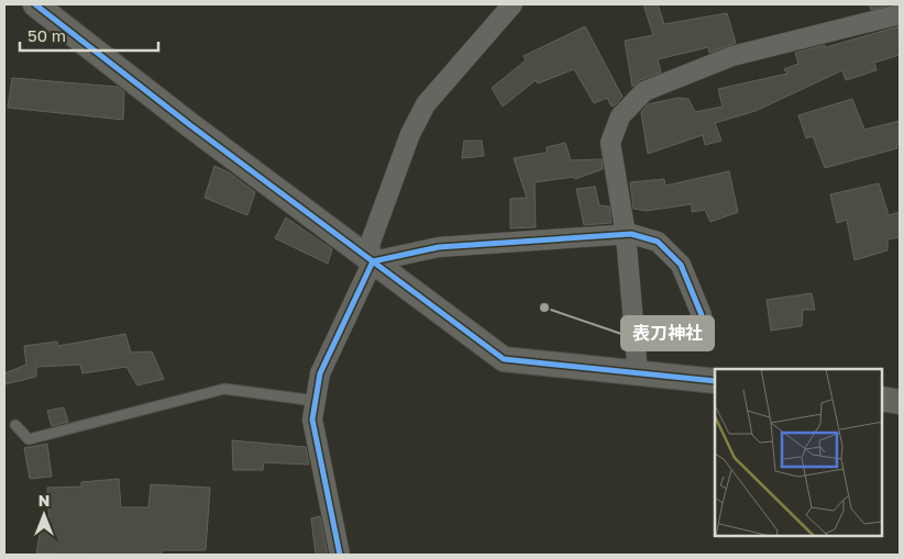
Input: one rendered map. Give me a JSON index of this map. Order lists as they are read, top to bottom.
{
  "places": ["表刀神社"],
  "scale_bar": "50 m",
  "north": "top"
}
